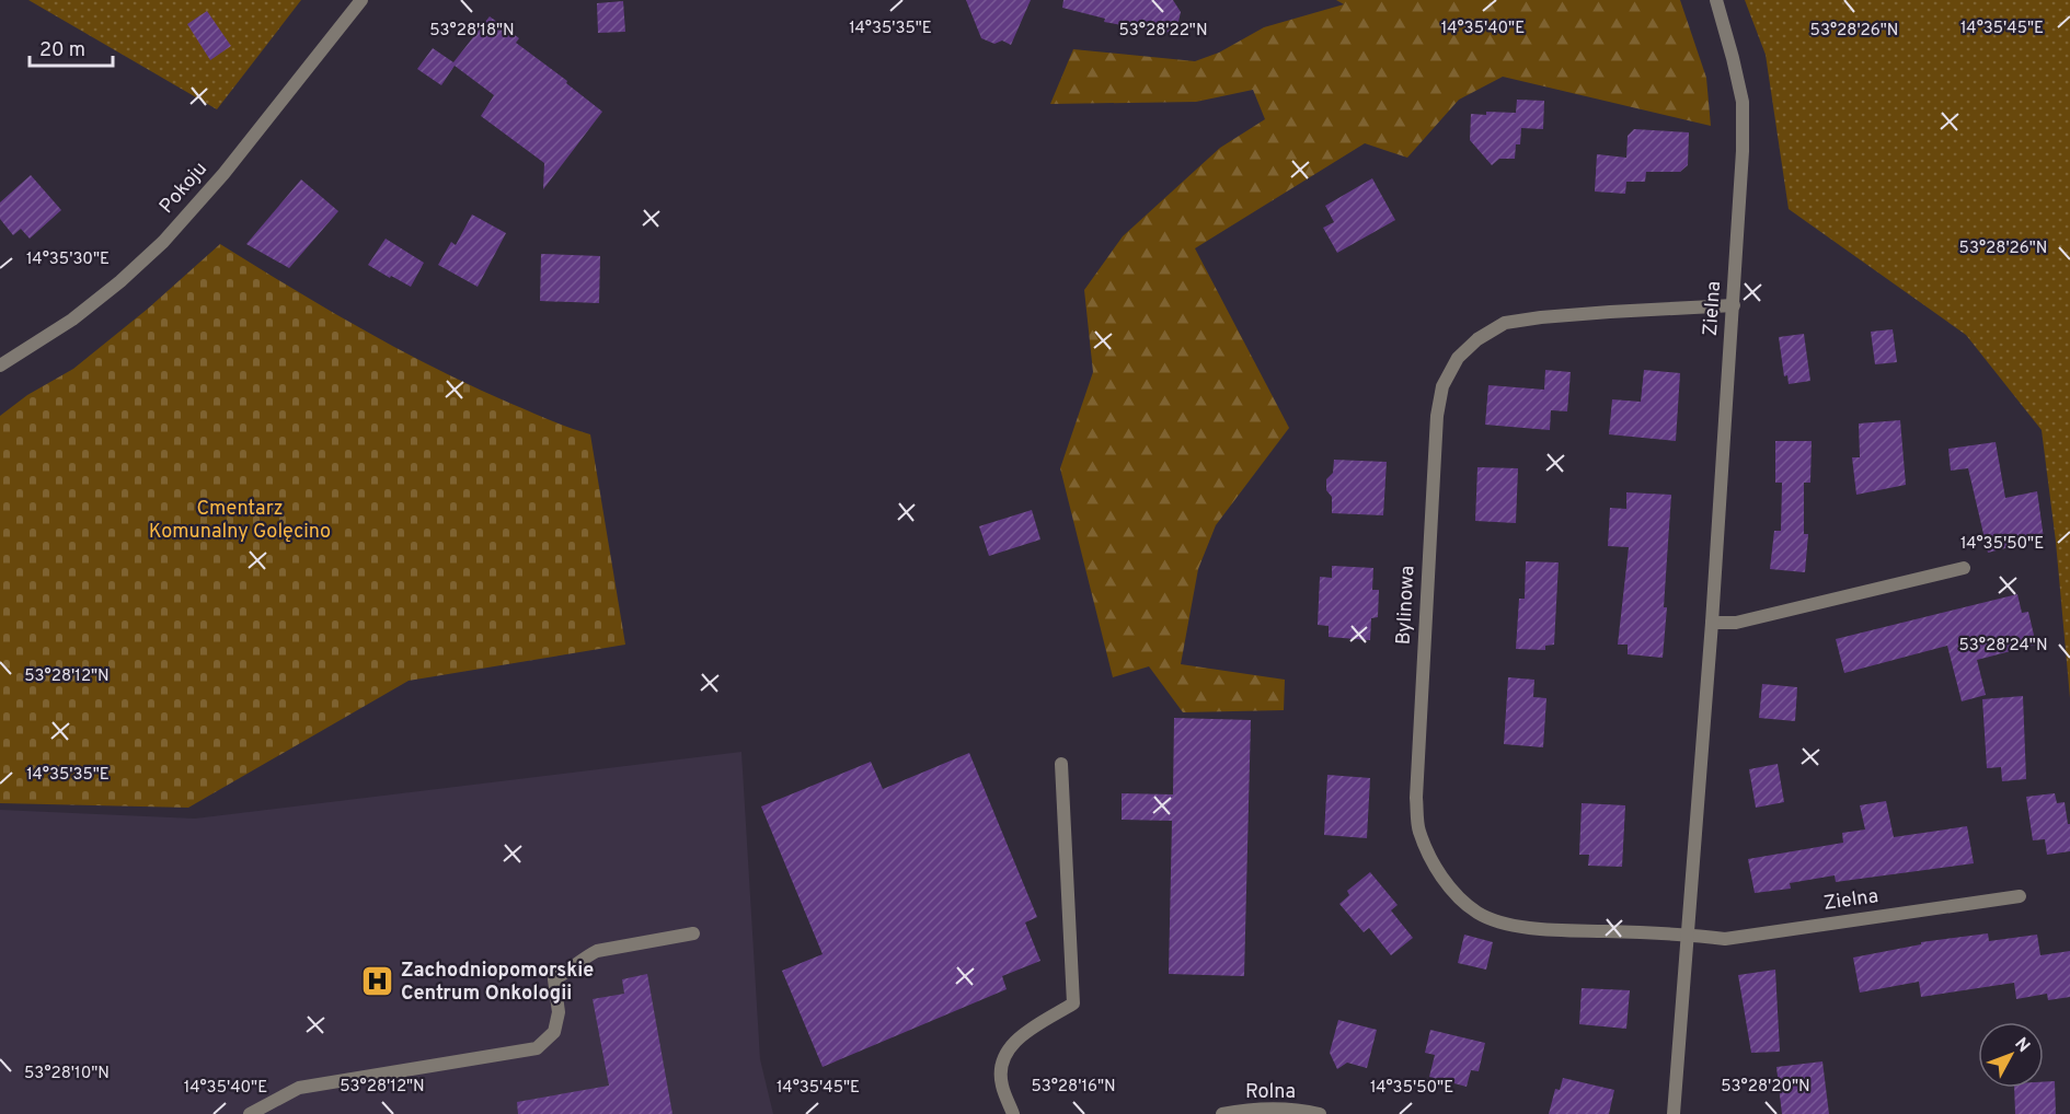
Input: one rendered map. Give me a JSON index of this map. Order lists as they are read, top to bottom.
{
  "streets": {
    "street": [
      "Pokoju",
      "Zielna",
      "Bylinowa",
      "Rolna"
    ]
  },
  "crossings": [
    ["Zielna", "Bylinowa"]
  ],
  "parks": ["Cmentarz Komunalny Golęcino"],
  "places": {
    "hospital": ["Zachodniopomorskie Centrum Onkologii"]
  },
  "scale_bar": "20 m",
  "north": "top right",
  "coordinates": [
    "14°35'45\"E",
    "14°35'35\"E",
    "14°35'40\"E",
    "53°28'26\"N",
    "53°28'22\"N",
    "53°28'18\"N",
    "14°35'30\"E",
    "14°35'50\"E",
    "53°28'24\"N",
    "53°28'12\"N",
    "53°28'10\"N",
    "53°28'16\"N",
    "53°28'20\"N"
  ]
}
